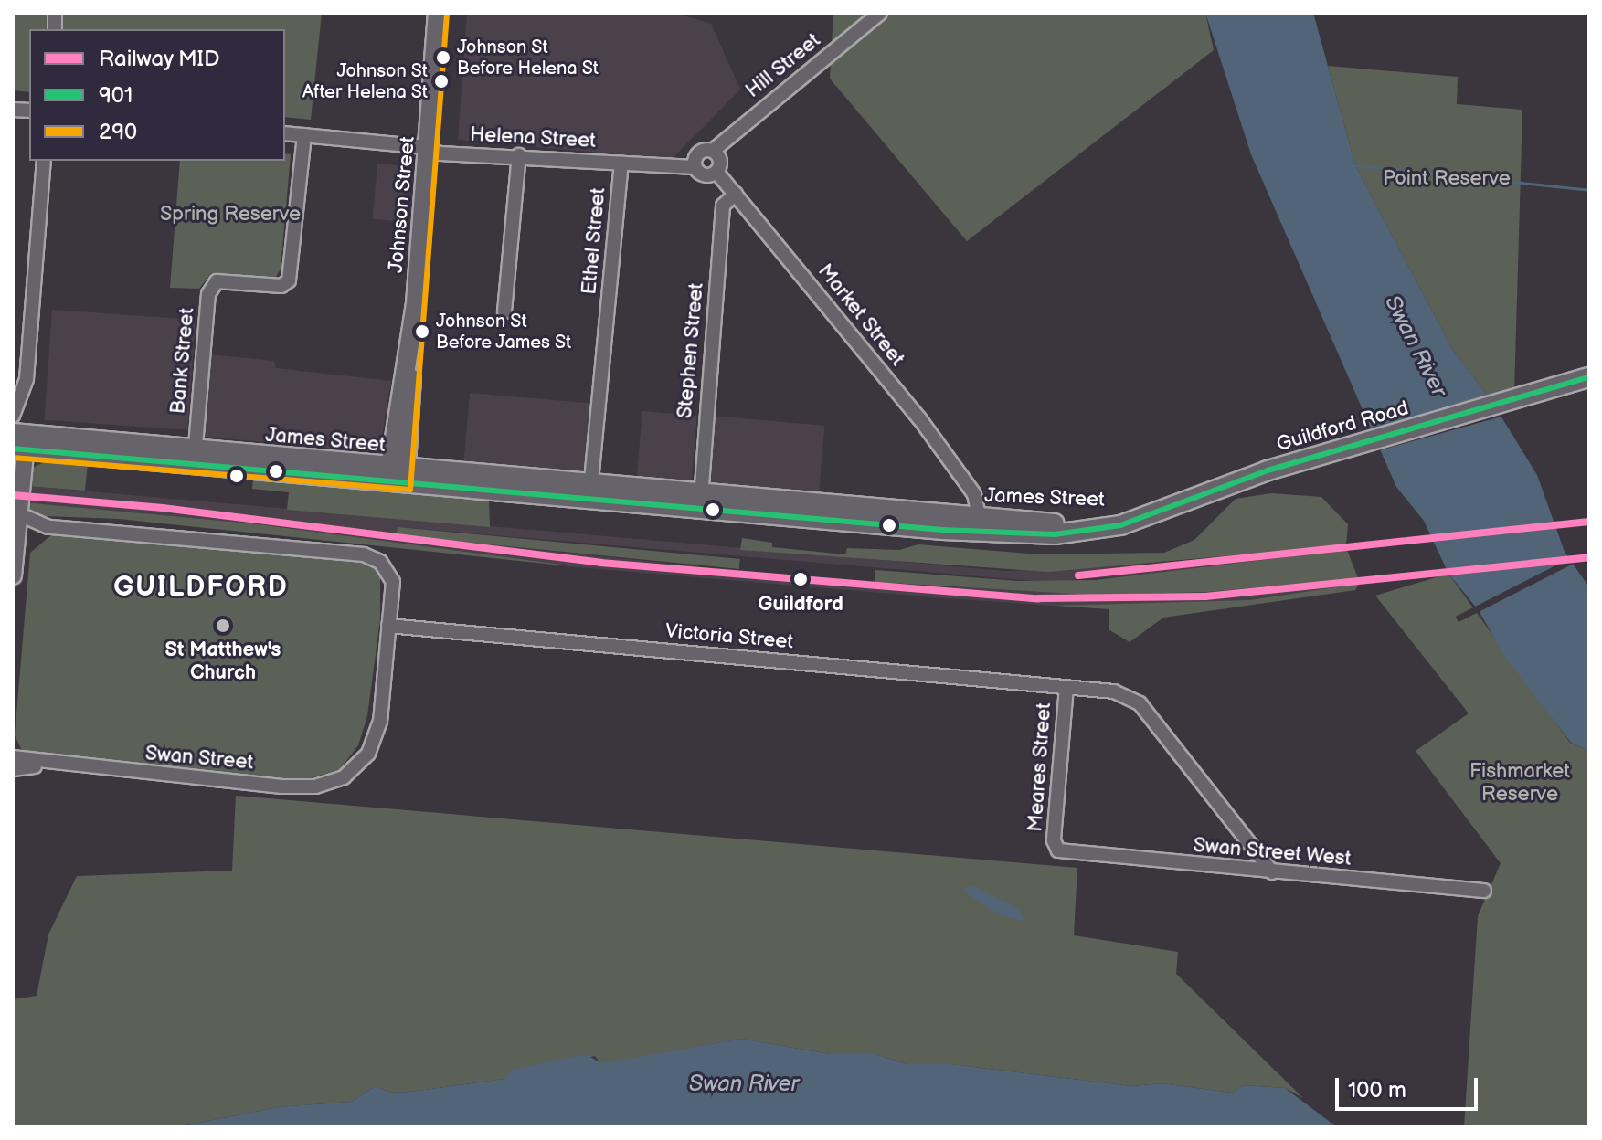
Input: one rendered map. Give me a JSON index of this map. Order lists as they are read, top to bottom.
{
  "streets": {
    "highway": ["Johnson Street", "Guildford Road", "James Street"],
    "street": [
      "Hill Street",
      "Helena Street",
      "Ethel Street",
      "Market Street",
      "Stephen Street",
      "Bank Street",
      "Victoria Street",
      "Swan Street",
      "Meares Street",
      "Swan Street West"
    ]
  },
  "crossings": [
    ["Hill Street", "Helena Street"],
    ["Hill Street", "Market Street"],
    ["Helena Street", "Johnson Street"],
    ["Helena Street", "Ethel Street"],
    ["Helena Street", "Market Street"],
    ["Helena Street", "Bank Street"],
    ["Johnson Street", "James Street"],
    ["Ethel Street", "James Street"],
    ["Market Street", "Stephen Street"],
    ["Market Street", "James Street"],
    ["Stephen Street", "James Street"],
    ["Bank Street", "James Street"],
    ["Guildford Road", "James Street"],
    ["Victoria Street", "Swan Street"],
    ["Victoria Street", "Meares Street"],
    ["Meares Street", "Swan Street West"]
  ],
  "districts": ["GUILDFORD"],
  "water": ["Swan River"],
  "parks": ["Point Reserve", "Spring Reserve", "Fishmarket Reserve"],
  "places": [
    "Johnson St Before Helena St",
    "Johnson St After Helena St",
    "Johnson St Before James St",
    "Guildford",
    "St Matthew's Church"
  ],
  "lines": ["transit line 290", "transit line 901", "rail line MID"],
  "legend": ["Railway MID", "901", "290"],
  "scale_bar": "100 m"
}
